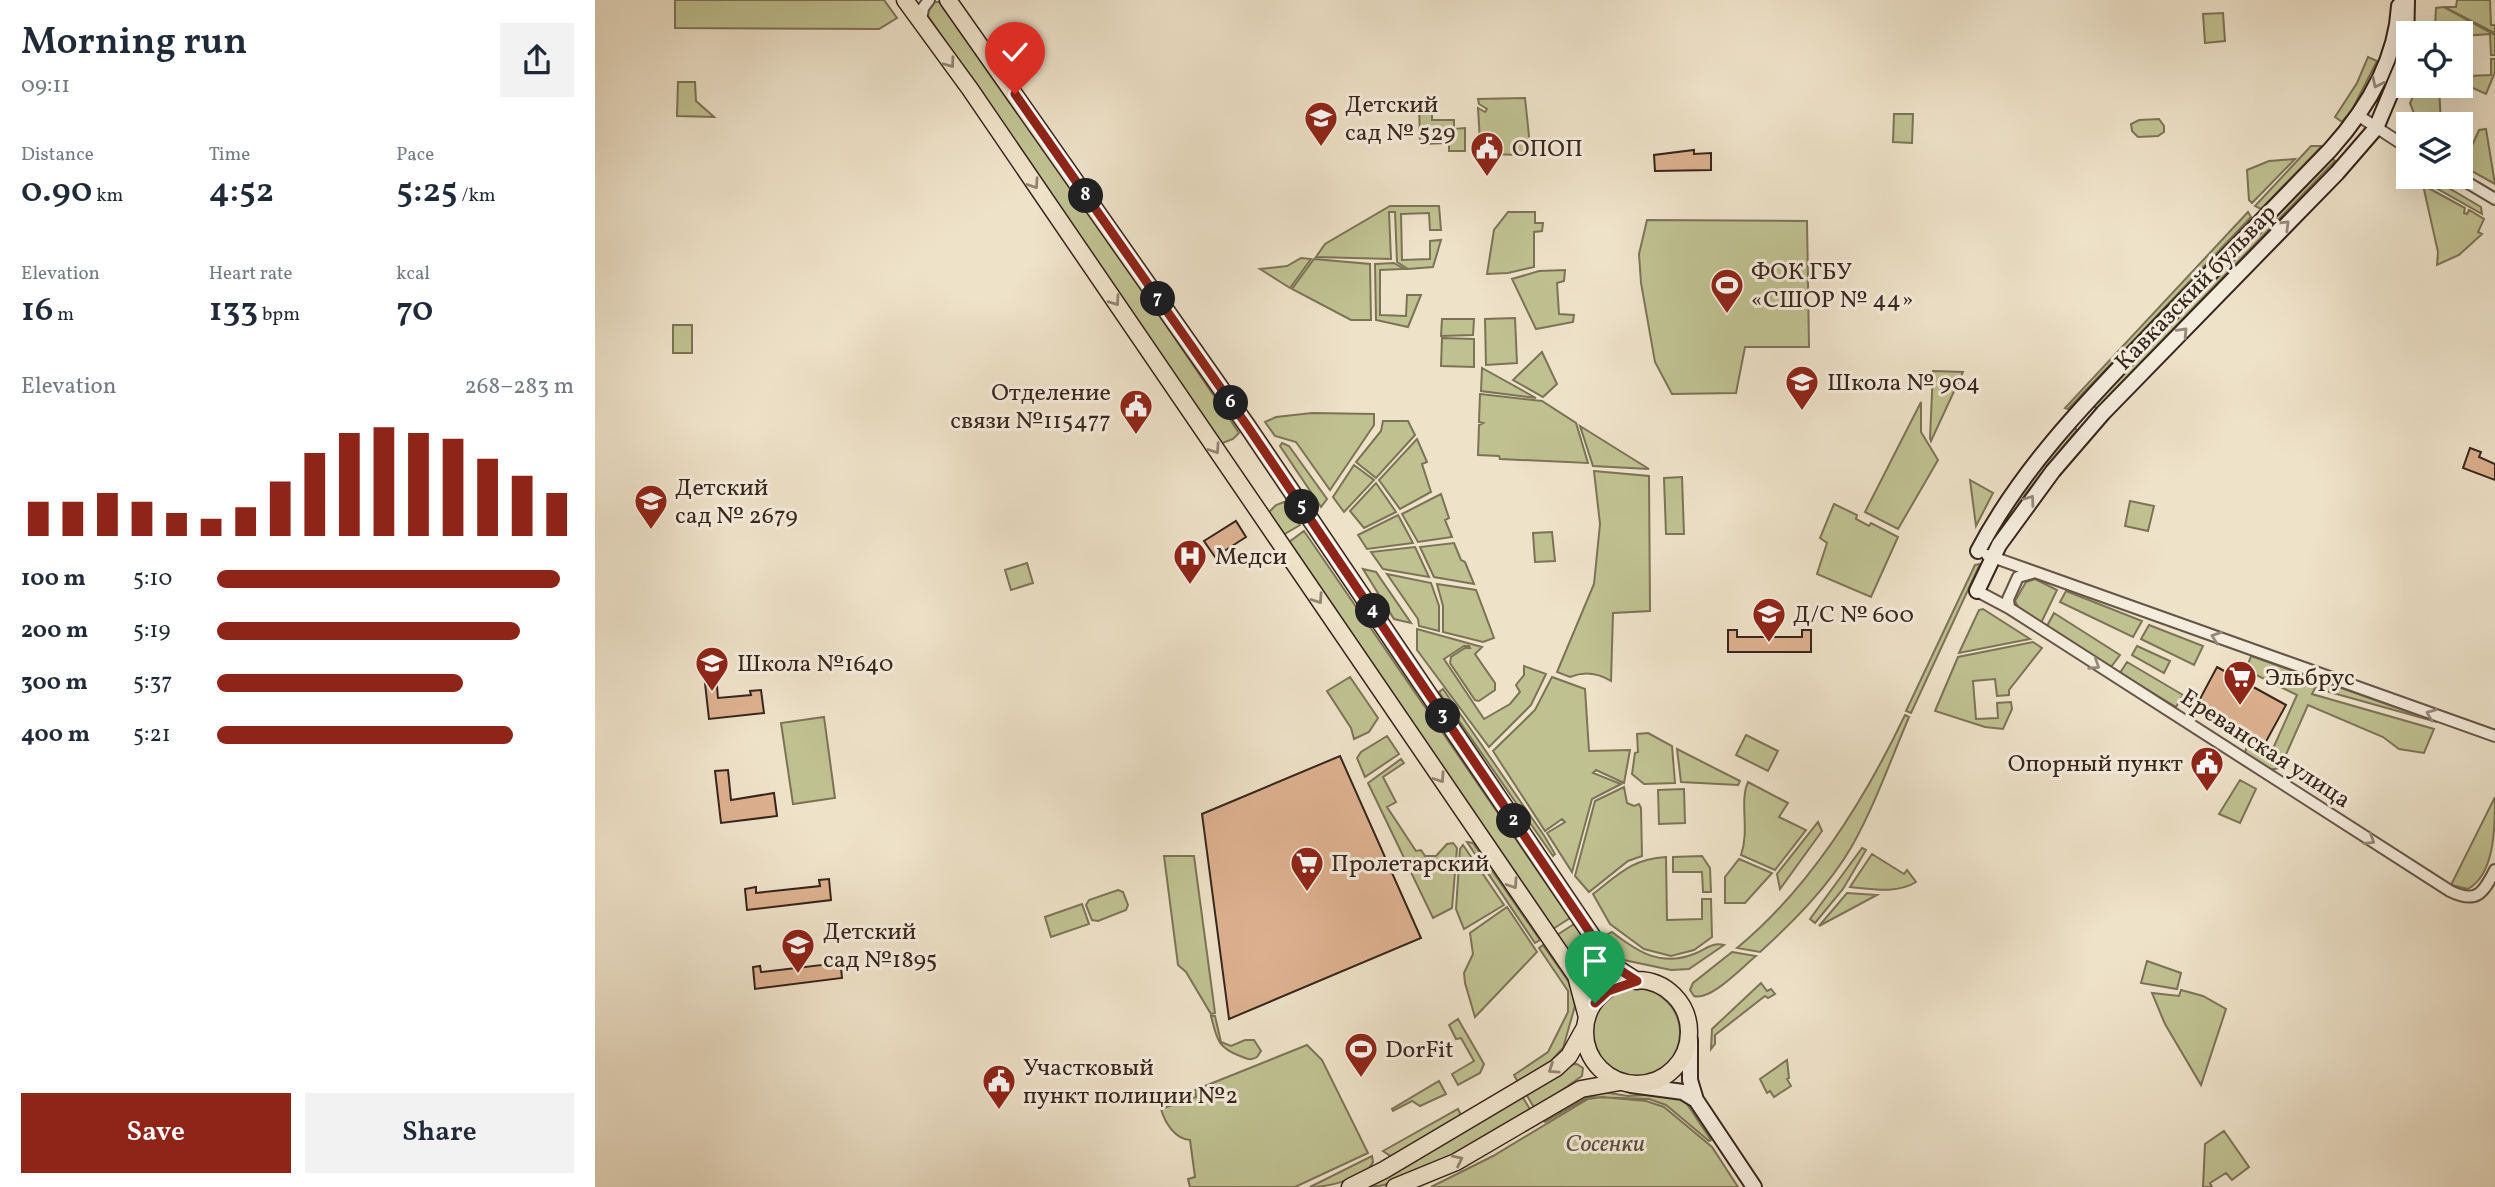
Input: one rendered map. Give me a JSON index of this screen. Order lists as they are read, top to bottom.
{
  "streets": {
    "main road": ["Кавказский бульвар"],
    "street": ["Ереванская улица"]
  },
  "crossings": [
    ["Кавказский бульвар", "Ереванская улица"]
  ],
  "parks": ["Сосенки"],
  "places": {
    "school or university": [
      "Детский сад № 529",
      "Школа № 904",
      "Детский сад № 2679",
      "Д/C № 600",
      "Школа №1640",
      "Детский сад №1895"
    ],
    "public building": [
      "ОПОП",
      "Отделение связи №115477",
      "Опорный пункт",
      "Участковый пункт полиции №2"
    ],
    "sports": ["ФОК ГБУ «СШОР № 44»", "DorFit"],
    "hospital": ["Медси"],
    "supermarket": ["Эльбрус", "Пролетарский"]
  },
  "page": {
    "heading": ["Morning run", "09:11"],
    "stats": [
      ["Distance", "0.90 km"],
      ["Time", "4:52"],
      ["Pace", "5:25 /km"],
      ["Elevation", "16 m"],
      ["Heart rate", "133 bpm"],
      ["kcal", "70"]
    ],
    "pins": [
      "8",
      "7",
      "6",
      "5",
      "4",
      "3",
      "2"
    ],
    "chart": ["Elevation", "268–283 m"],
    "list": [
      {
        "name": "100 m",
        "note": "5:10"
      },
      {
        "name": "200 m",
        "note": "5:19"
      },
      {
        "name": "300 m",
        "note": "5:37"
      },
      {
        "name": "400 m",
        "note": "5:21"
      }
    ],
    "buttons": ["Save", "Share"]
  }
}
